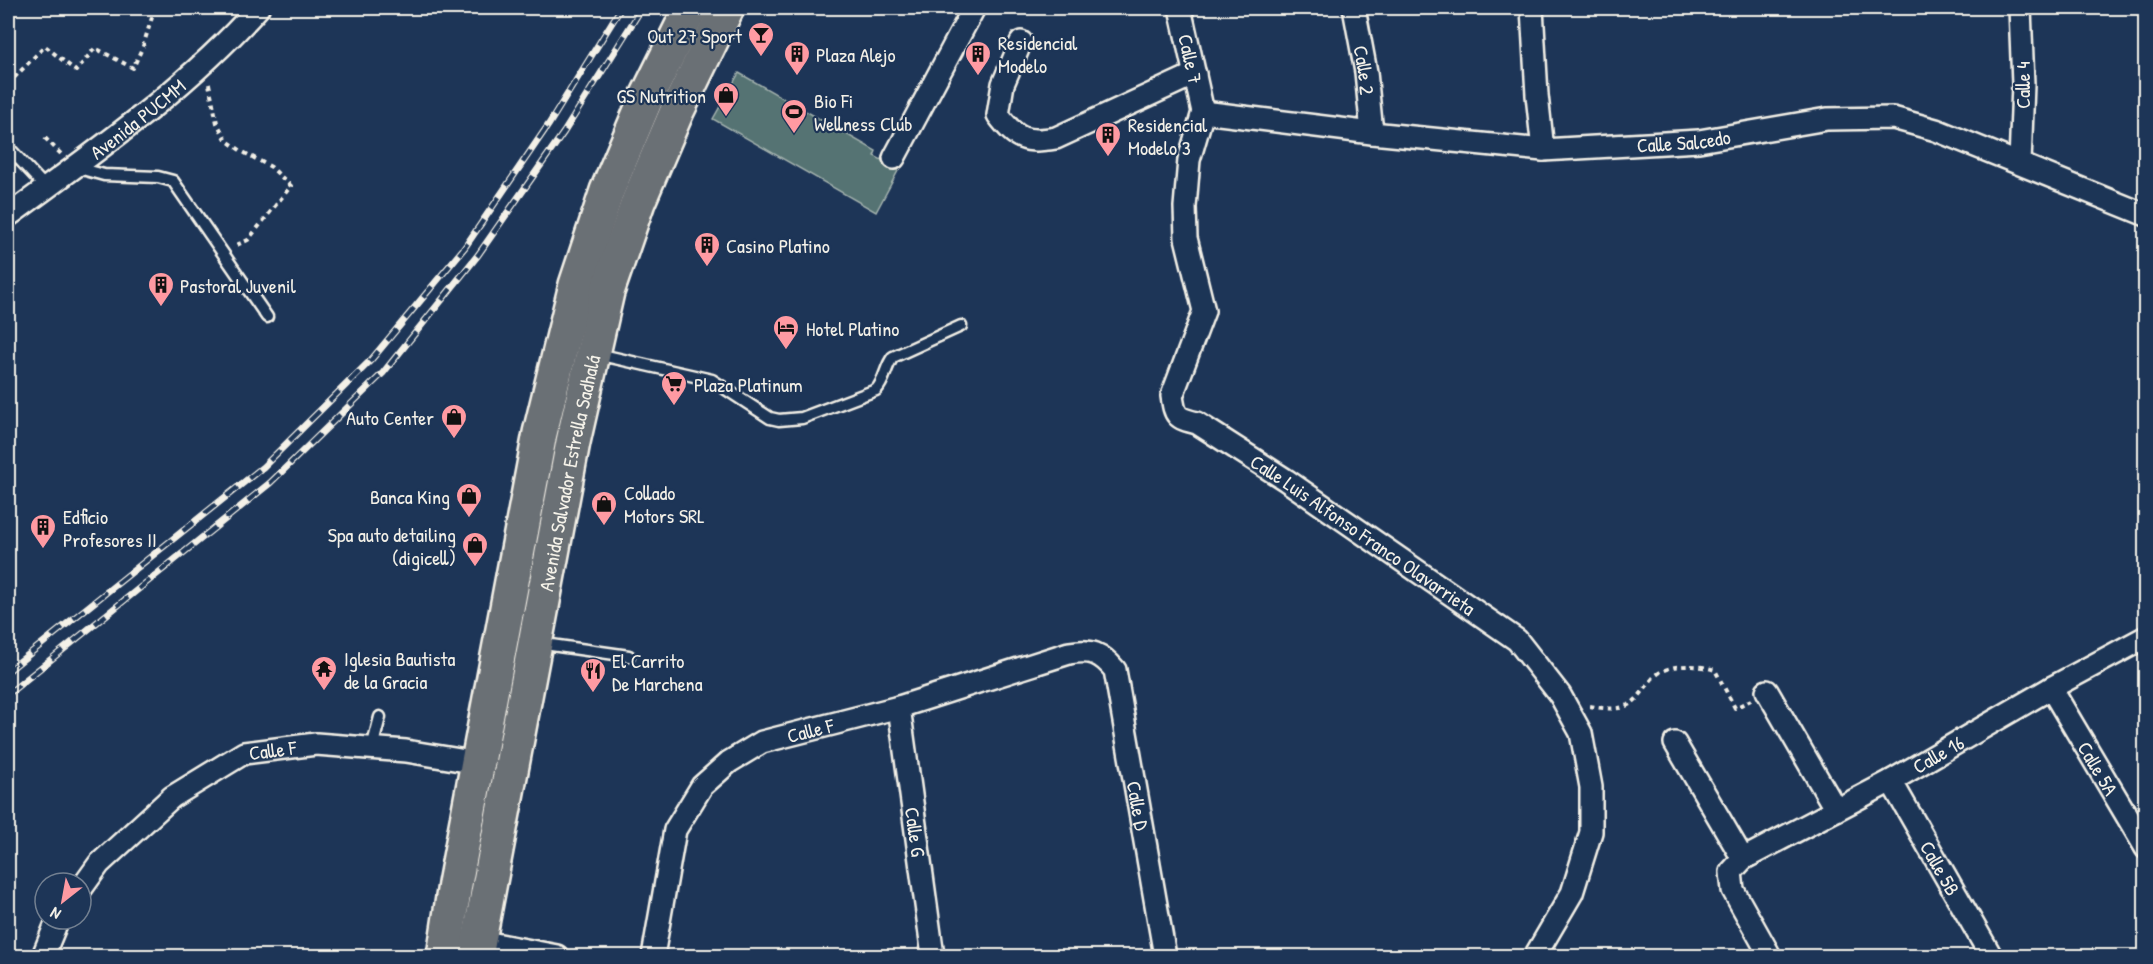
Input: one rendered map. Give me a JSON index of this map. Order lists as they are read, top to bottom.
{
  "streets": {
    "main road": ["Avenida Salvador Estrella Sadhalá"],
    "street": [
      "Calle 7",
      "Calle 2",
      "Calle 4",
      "Avenida PUCMM",
      "Calle Salcedo",
      "Calle Luis Alfonso Franco Olavarrieta",
      "Calle F",
      "Calle 16",
      "Calle 5A",
      "Calle D",
      "Calle G",
      "Calle 5B"
    ]
  },
  "crossings": [
    ["Calle 7", "Calle Salcedo"],
    ["Calle 7", "Calle Luis Alfonso Franco Olavarrieta"],
    ["Calle 2", "Calle Salcedo"],
    ["Calle 4", "Calle Salcedo"],
    ["Calle Salcedo", "Calle Luis Alfonso Franco Olavarrieta"],
    ["Avenida Salvador Estrella Sadhalá", "Calle F"],
    ["Calle F", "Calle D"],
    ["Calle F", "Calle G"],
    ["Calle 16", "Calle 5A"],
    ["Calle 16", "Calle 5B"]
  ],
  "places": {
    "bar": ["Out 27 Sport"],
    "building": [
      "Plaza Alejo",
      "Residencial Modelo",
      "Residencial Modelo 3",
      "Casino Platino",
      "Pastoral Juvenil",
      "Edficio Profesores II"
    ],
    "shop": [
      "GS Nutrition",
      "Auto Center",
      "Banca King",
      "Collado Motors SRL",
      "Spa auto detailing (digicell)"
    ],
    "sports": ["Bio Fi Wellness Club"],
    "hotel": ["Hotel Platino"],
    "supermarket": ["Plaza Platinum"],
    "temple": ["Iglesia Bautista de la Gracia"],
    "restaurant": ["El Carrito De Marchena"]
  },
  "north": "bottom left"
}
